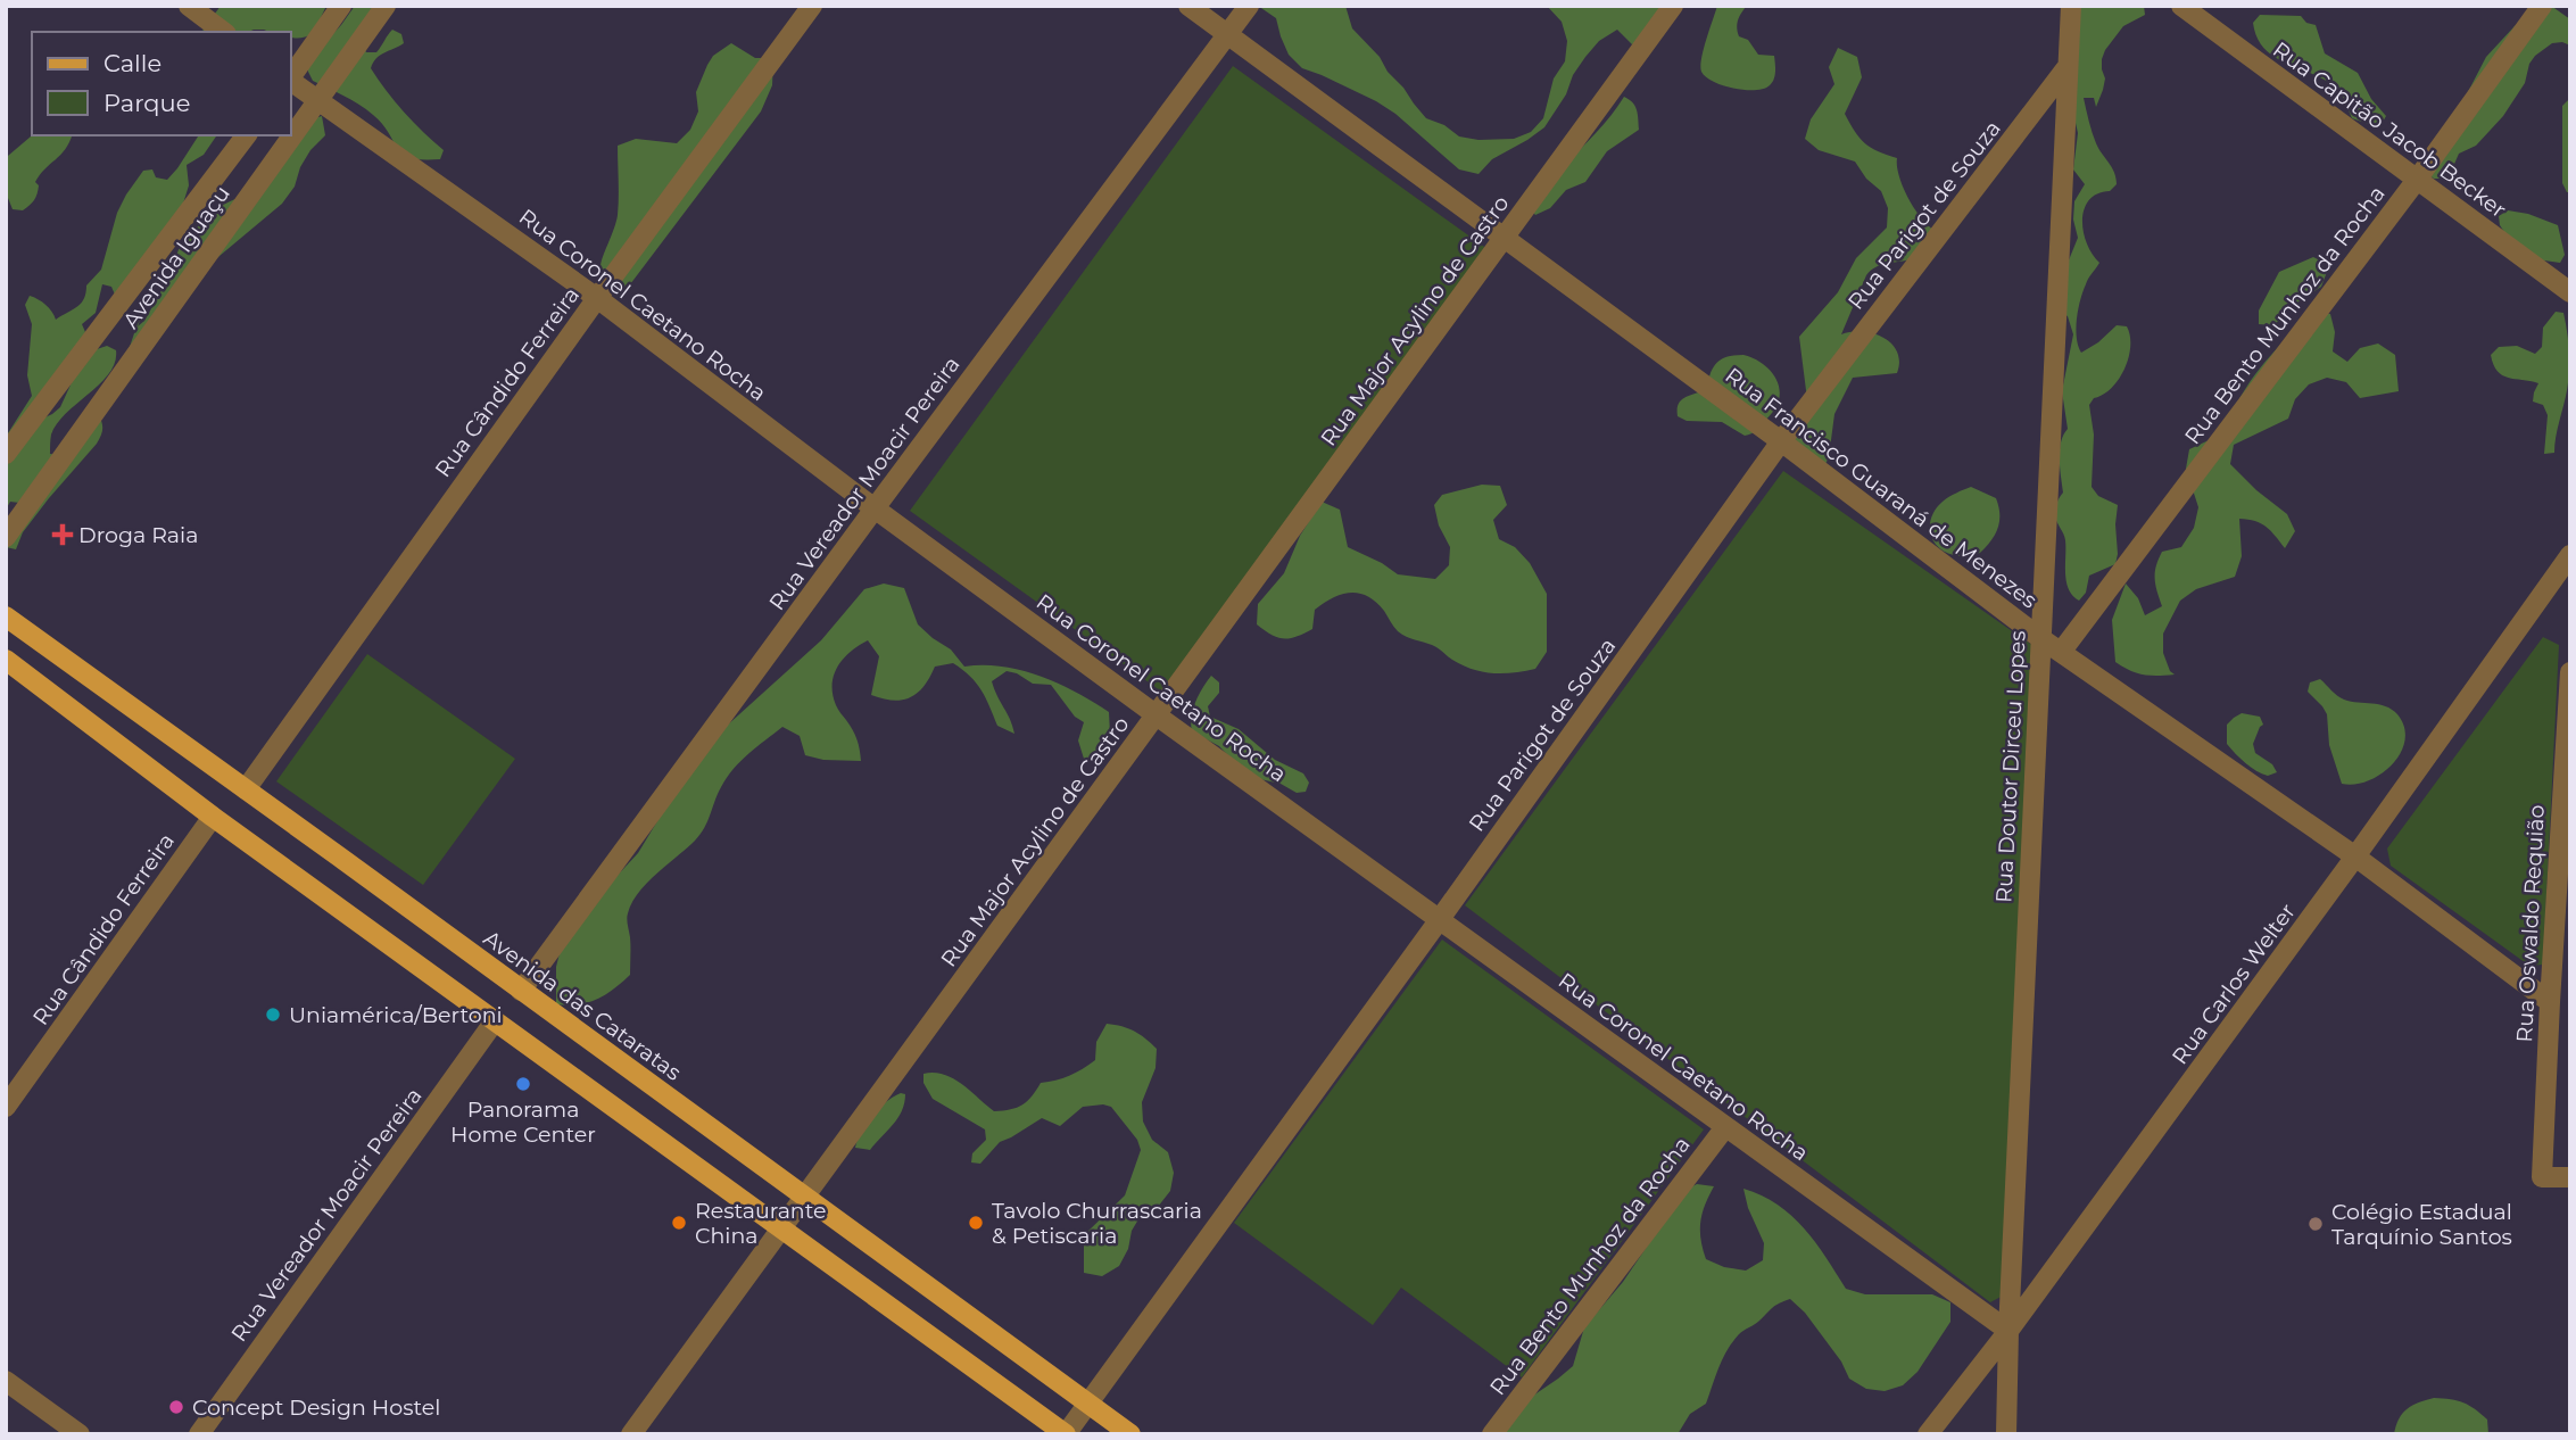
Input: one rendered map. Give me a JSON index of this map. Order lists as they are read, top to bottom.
{
  "streets": {
    "main road": ["Avenida das Cataratas"],
    "street": [
      "Rua Capitão Jacob Becker",
      "Rua Parigot de Souza",
      "Avenida Iguaçu",
      "Rua Coronel Caetano Rocha",
      "Rua Bento Munhoz da Rocha",
      "Rua Major Acylino de Castro",
      "Rua Cândido Ferreira",
      "Rua Vereador Moacir Pereira",
      "Rua Francisco Guaraná de Menezes",
      "Rua Doutor Dirceu Lopes",
      "Rua Oswaldo Requião",
      "Rua Carlos Welter"
    ]
  },
  "crossings": [
    ["Rua Capitão Jacob Becker", "Rua Bento Munhoz da Rocha"],
    ["Rua Parigot de Souza", "Rua Coronel Caetano Rocha"],
    ["Rua Parigot de Souza", "Rua Francisco Guaraná de Menezes"],
    ["Rua Parigot de Souza", "Rua Doutor Dirceu Lopes"],
    ["Rua Parigot de Souza", "Avenida das Cataratas"],
    ["Avenida Iguaçu", "Rua Coronel Caetano Rocha"],
    ["Rua Coronel Caetano Rocha", "Rua Bento Munhoz da Rocha"],
    ["Rua Coronel Caetano Rocha", "Rua Major Acylino de Castro"],
    ["Rua Coronel Caetano Rocha", "Rua Cândido Ferreira"],
    ["Rua Coronel Caetano Rocha", "Rua Vereador Moacir Pereira"],
    ["Rua Coronel Caetano Rocha", "Rua Doutor Dirceu Lopes"],
    ["Rua Coronel Caetano Rocha", "Rua Carlos Welter"],
    ["Rua Bento Munhoz da Rocha", "Rua Francisco Guaraná de Menezes"],
    ["Rua Major Acylino de Castro", "Rua Francisco Guaraná de Menezes"],
    ["Rua Major Acylino de Castro", "Avenida das Cataratas"],
    ["Rua Cândido Ferreira", "Avenida das Cataratas"],
    ["Rua Vereador Moacir Pereira", "Rua Francisco Guaraná de Menezes"],
    ["Rua Vereador Moacir Pereira", "Avenida das Cataratas"],
    ["Rua Francisco Guaraná de Menezes", "Rua Doutor Dirceu Lopes"],
    ["Rua Francisco Guaraná de Menezes", "Rua Oswaldo Requião"],
    ["Rua Francisco Guaraná de Menezes", "Rua Carlos Welter"],
    ["Rua Doutor Dirceu Lopes", "Rua Carlos Welter"]
  ],
  "places": {
    "health": ["Droga Raia"],
    "other": [
      "Uniamérica/Bertoni",
      "Panorama Home Center",
      "Restaurante China",
      "Tavolo Churrascaria & Petiscaria",
      "Colégio Estadual Tarquínio Santos",
      "Concept Design Hostel"
    ]
  },
  "legend": ["Calle", "Parque"]
}
